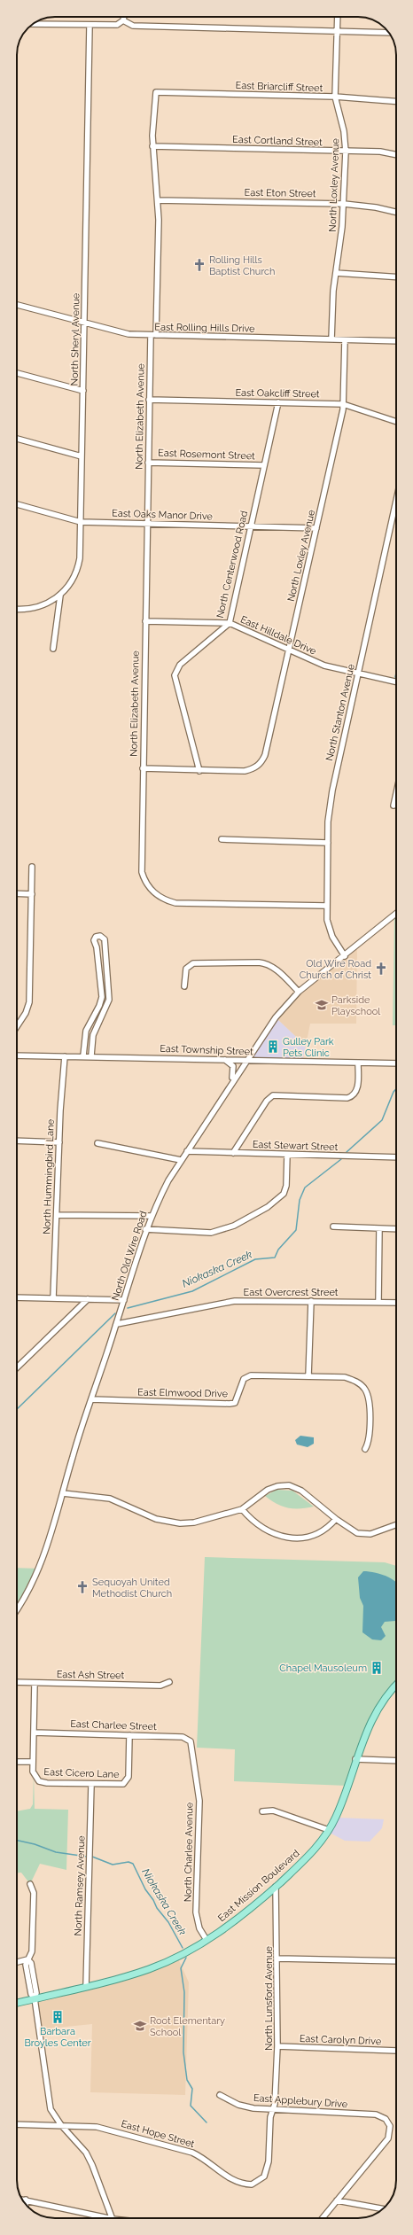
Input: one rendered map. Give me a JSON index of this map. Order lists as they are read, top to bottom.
{
  "streets": {
    "main road": ["East Mission Boulevard"],
    "street": [
      "East Briarcliff Street",
      "East Cortland Street",
      "North Loxley Avenue",
      "East Eton Street",
      "East Rolling Hills Drive",
      "North Sheryl Avenue",
      "East Oakcliff Street",
      "North Elizabeth Avenue",
      "East Rosemont Street",
      "East Oaks Manor Drive",
      "North Centerwood Road",
      "East Hilldale Drive",
      "North Stanton Avenue",
      "East Township Street",
      "East Stewart Street",
      "North Hummingbird Lane",
      "North Old Wire Road",
      "East Overcrest Street",
      "East Elmwood Drive",
      "East Ash Street",
      "East Charlee Street",
      "East Cicero Lane",
      "North Charlee Avenue",
      "North Ramsey Avenue",
      "North Lunsford Avenue",
      "East Carolyn Drive",
      "East Applebury Drive",
      "East Hope Street"
    ]
  },
  "crossings": [
    ["East Briarcliff Street", "North Loxley Avenue"],
    ["East Briarcliff Street", "North Elizabeth Avenue"],
    ["East Cortland Street", "North Loxley Avenue"],
    ["East Cortland Street", "North Elizabeth Avenue"],
    ["North Loxley Avenue", "East Eton Street"],
    ["North Loxley Avenue", "East Rolling Hills Drive"],
    ["North Loxley Avenue", "East Oakcliff Street"],
    ["North Loxley Avenue", "East Oaks Manor Drive"],
    ["North Loxley Avenue", "North Centerwood Road"],
    ["North Loxley Avenue", "East Hilldale Drive"],
    ["East Eton Street", "North Elizabeth Avenue"],
    ["East Rolling Hills Drive", "North Sheryl Avenue"],
    ["East Rolling Hills Drive", "North Elizabeth Avenue"],
    ["North Sheryl Avenue", "East Oaks Manor Drive"],
    ["East Oakcliff Street", "North Elizabeth Avenue"],
    ["East Oakcliff Street", "North Centerwood Road"],
    ["North Elizabeth Avenue", "East Rosemont Street"],
    ["North Elizabeth Avenue", "East Oaks Manor Drive"],
    ["North Elizabeth Avenue", "East Hilldale Drive"],
    ["North Elizabeth Avenue", "North Stanton Avenue"],
    ["East Rosemont Street", "North Centerwood Road"],
    ["East Oaks Manor Drive", "North Centerwood Road"],
    ["North Centerwood Road", "East Hilldale Drive"],
    ["East Hilldale Drive", "North Stanton Avenue"],
    ["North Stanton Avenue", "North Old Wire Road"],
    ["East Township Street", "North Hummingbird Lane"],
    ["East Township Street", "North Old Wire Road"],
    ["East Stewart Street", "North Old Wire Road"],
    ["North Old Wire Road", "East Overcrest Street"],
    ["North Old Wire Road", "East Elmwood Drive"],
    ["East Charlee Street", "East Cicero Lane"],
    ["East Charlee Street", "North Charlee Avenue"],
    ["East Cicero Lane", "North Ramsey Avenue"],
    ["North Charlee Avenue", "East Mission Boulevard"],
    ["North Ramsey Avenue", "East Mission Boulevard"],
    ["East Mission Boulevard", "North Lunsford Avenue"],
    ["North Lunsford Avenue", "East Carolyn Drive"],
    ["North Lunsford Avenue", "East Applebury Drive"],
    ["North Lunsford Avenue", "East Hope Street"],
    ["East Applebury Drive", "East Hope Street"]
  ],
  "water": ["Niokaska Creek"],
  "places": {
    "church": ["Rolling Hills Baptist Church", "Old Wire Road Church of Christ", "Sequoyah United Methodist Church"],
    "school or university": ["Parkside Playschool", "Root Elementary School"],
    "building": ["Gulley Park Pets Clinic", "Chapel Mausoleum", "Barbara Broyles Center"]
  }
}
